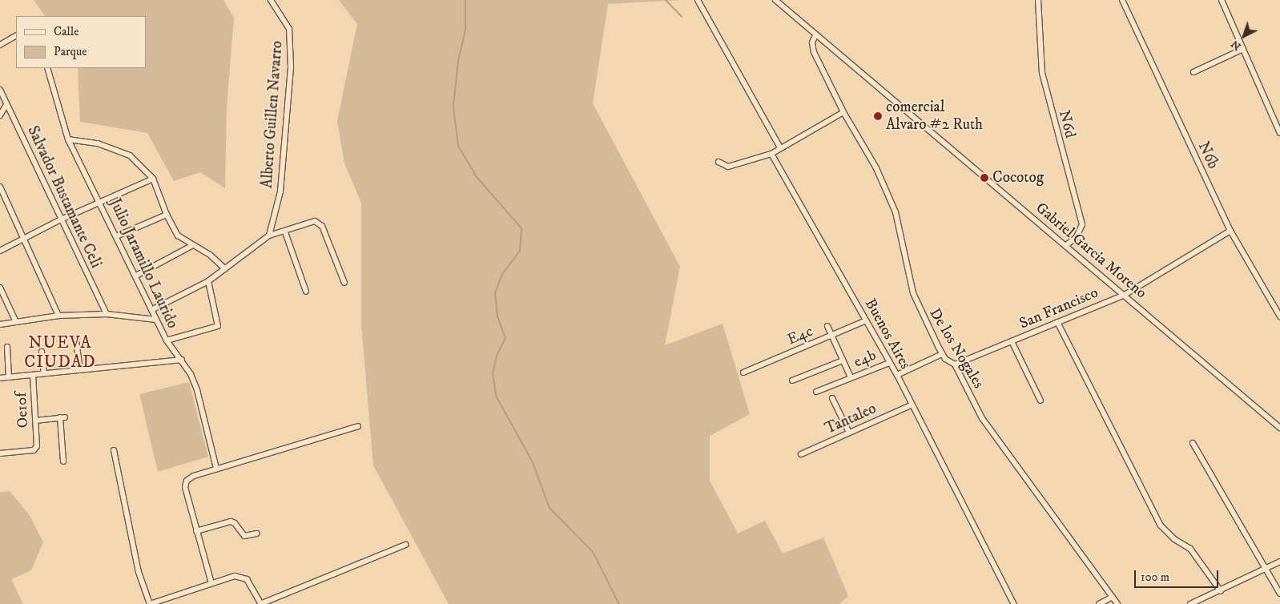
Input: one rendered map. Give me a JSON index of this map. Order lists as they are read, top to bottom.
{
  "streets": {
    "street": [
      "Alberto Guillen Navarro",
      "N6d",
      "N6b",
      "Salvador Bustamante Celi",
      "Gabriel Garcia Moreno",
      "Julio Jaramillo Laurido",
      "San Francisco",
      "Buenos Aires",
      "E4c",
      "De los Nogales",
      "e4b",
      "Oe10f",
      "Tantaleo"
    ]
  },
  "crossings": [
    ["N6d", "Gabriel Garcia Moreno"],
    ["N6b", "San Francisco"],
    ["Gabriel Garcia Moreno", "San Francisco"],
    ["Gabriel Garcia Moreno", "De los Nogales"],
    ["San Francisco", "De los Nogales"],
    ["Buenos Aires", "E4c"],
    ["Buenos Aires", "e4b"],
    ["Buenos Aires", "Tantaleo"]
  ],
  "districts": ["NUEVA CIUDAD"],
  "places": ["comercial Alvaro #2 Ruth", "Cocotog"],
  "legend": ["Calle", "Parque"],
  "scale_bar": "100 m",
  "north": "bottom left"
}
